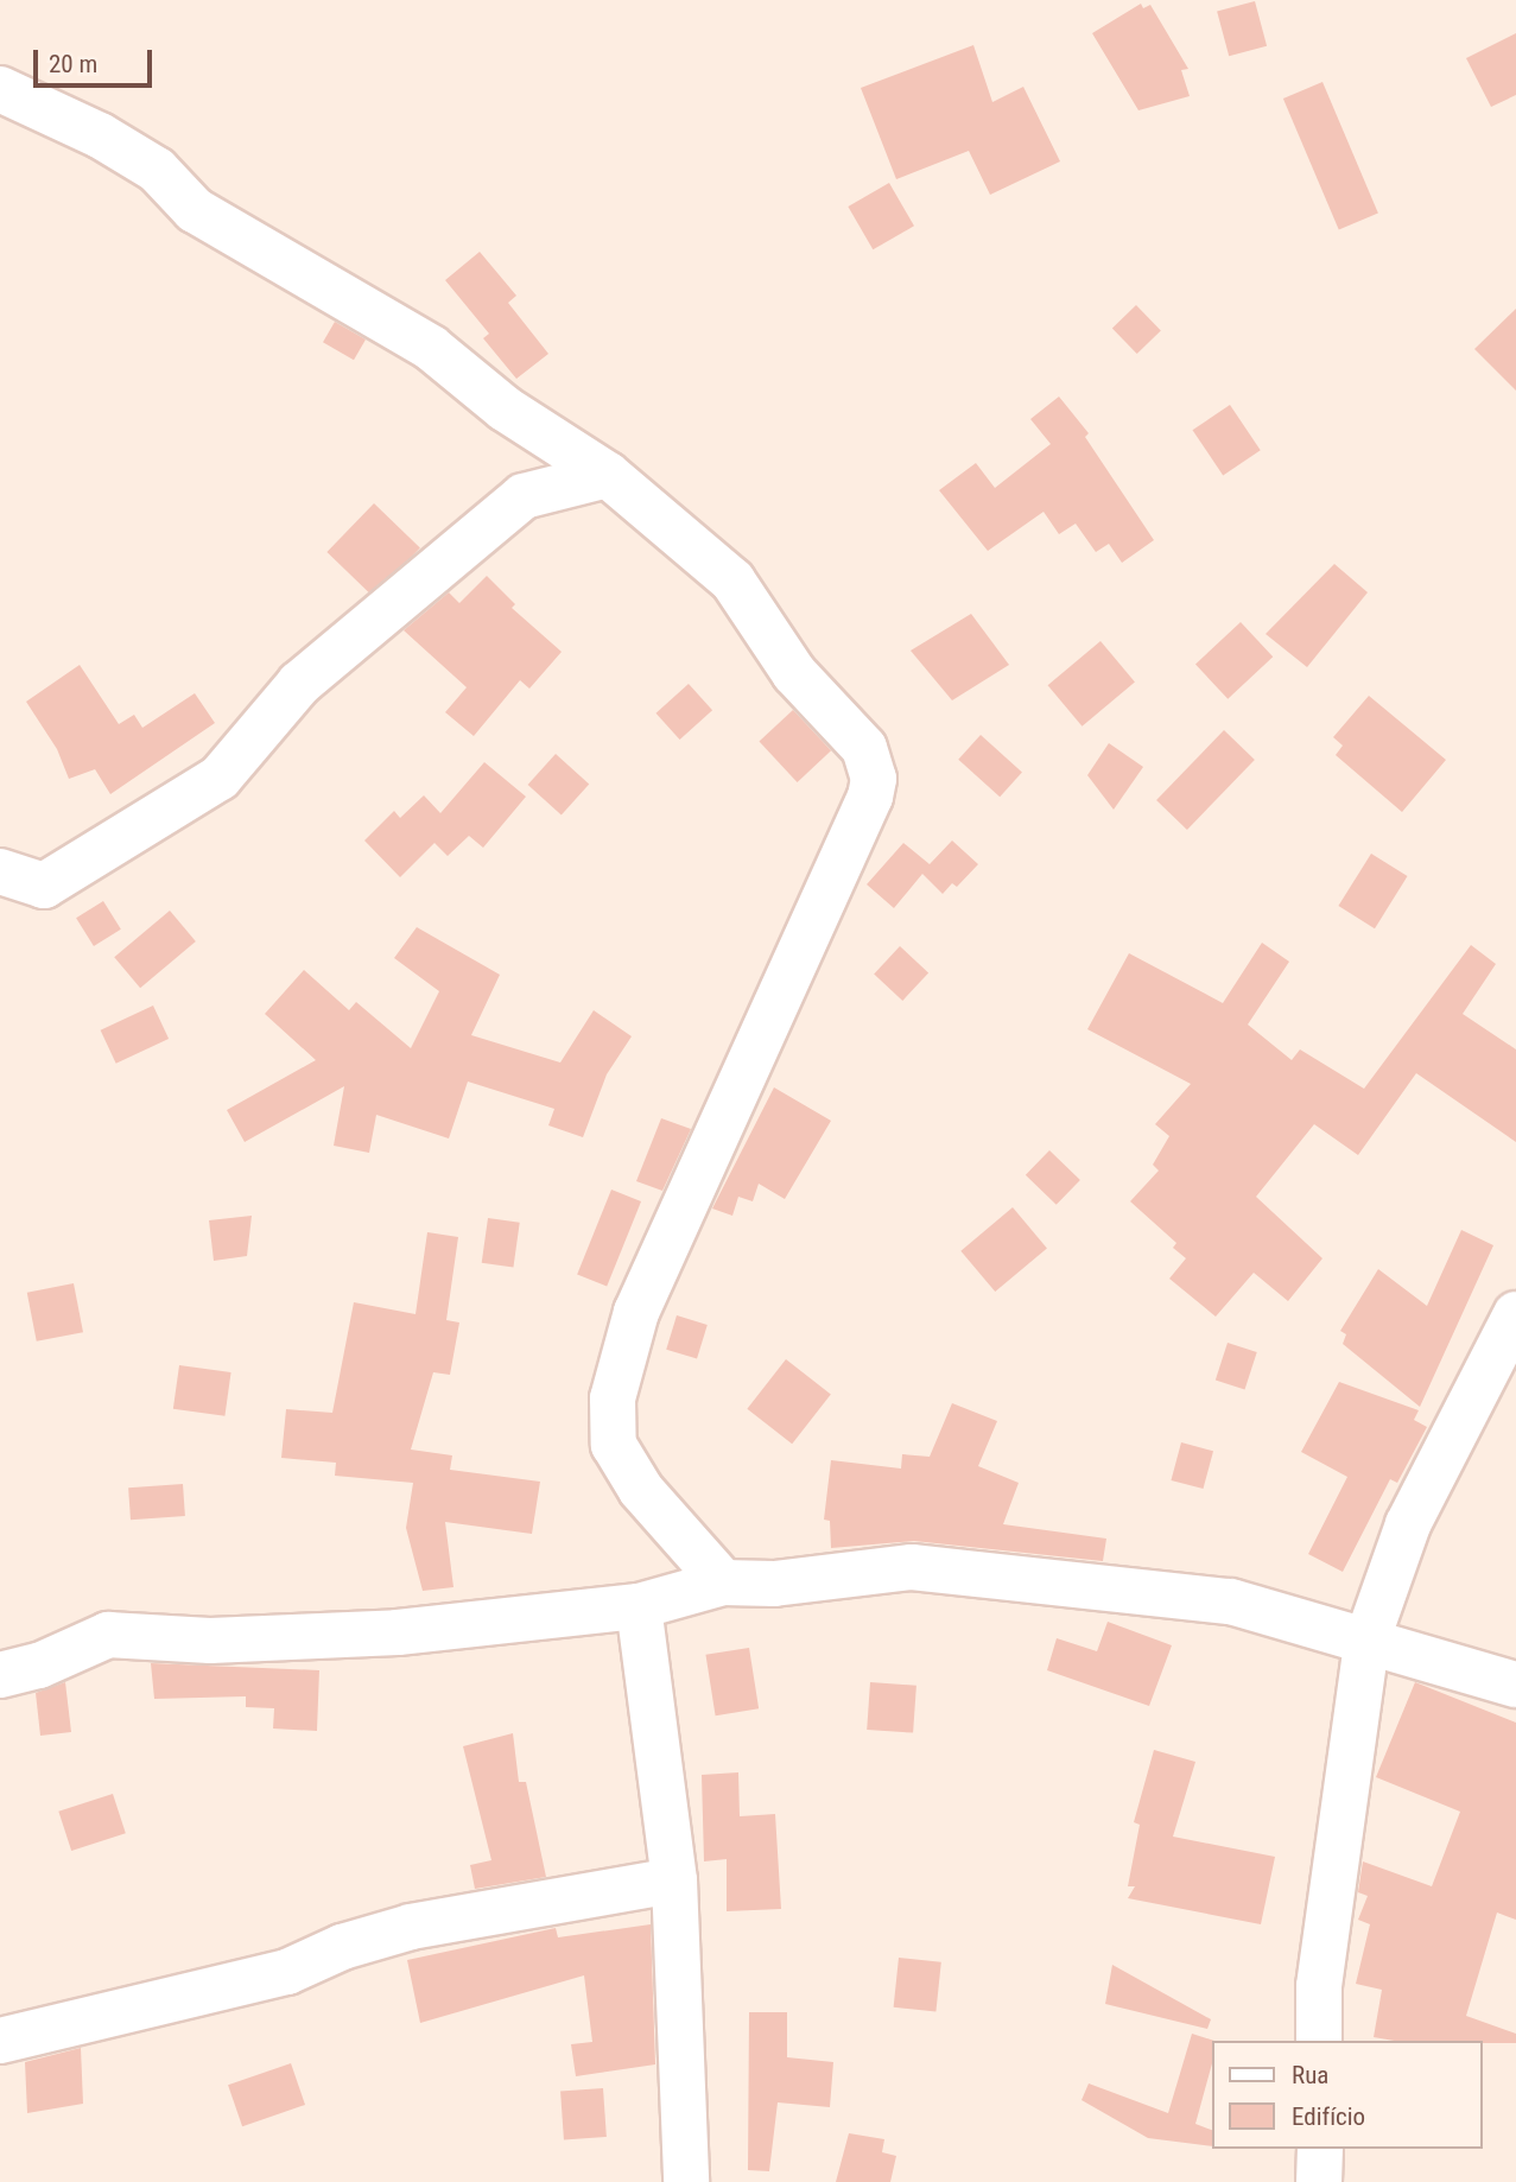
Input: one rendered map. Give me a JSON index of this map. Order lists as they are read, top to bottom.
{
  "legend": ["Rua", "Edifício"],
  "scale_bar": "20 m"
}
